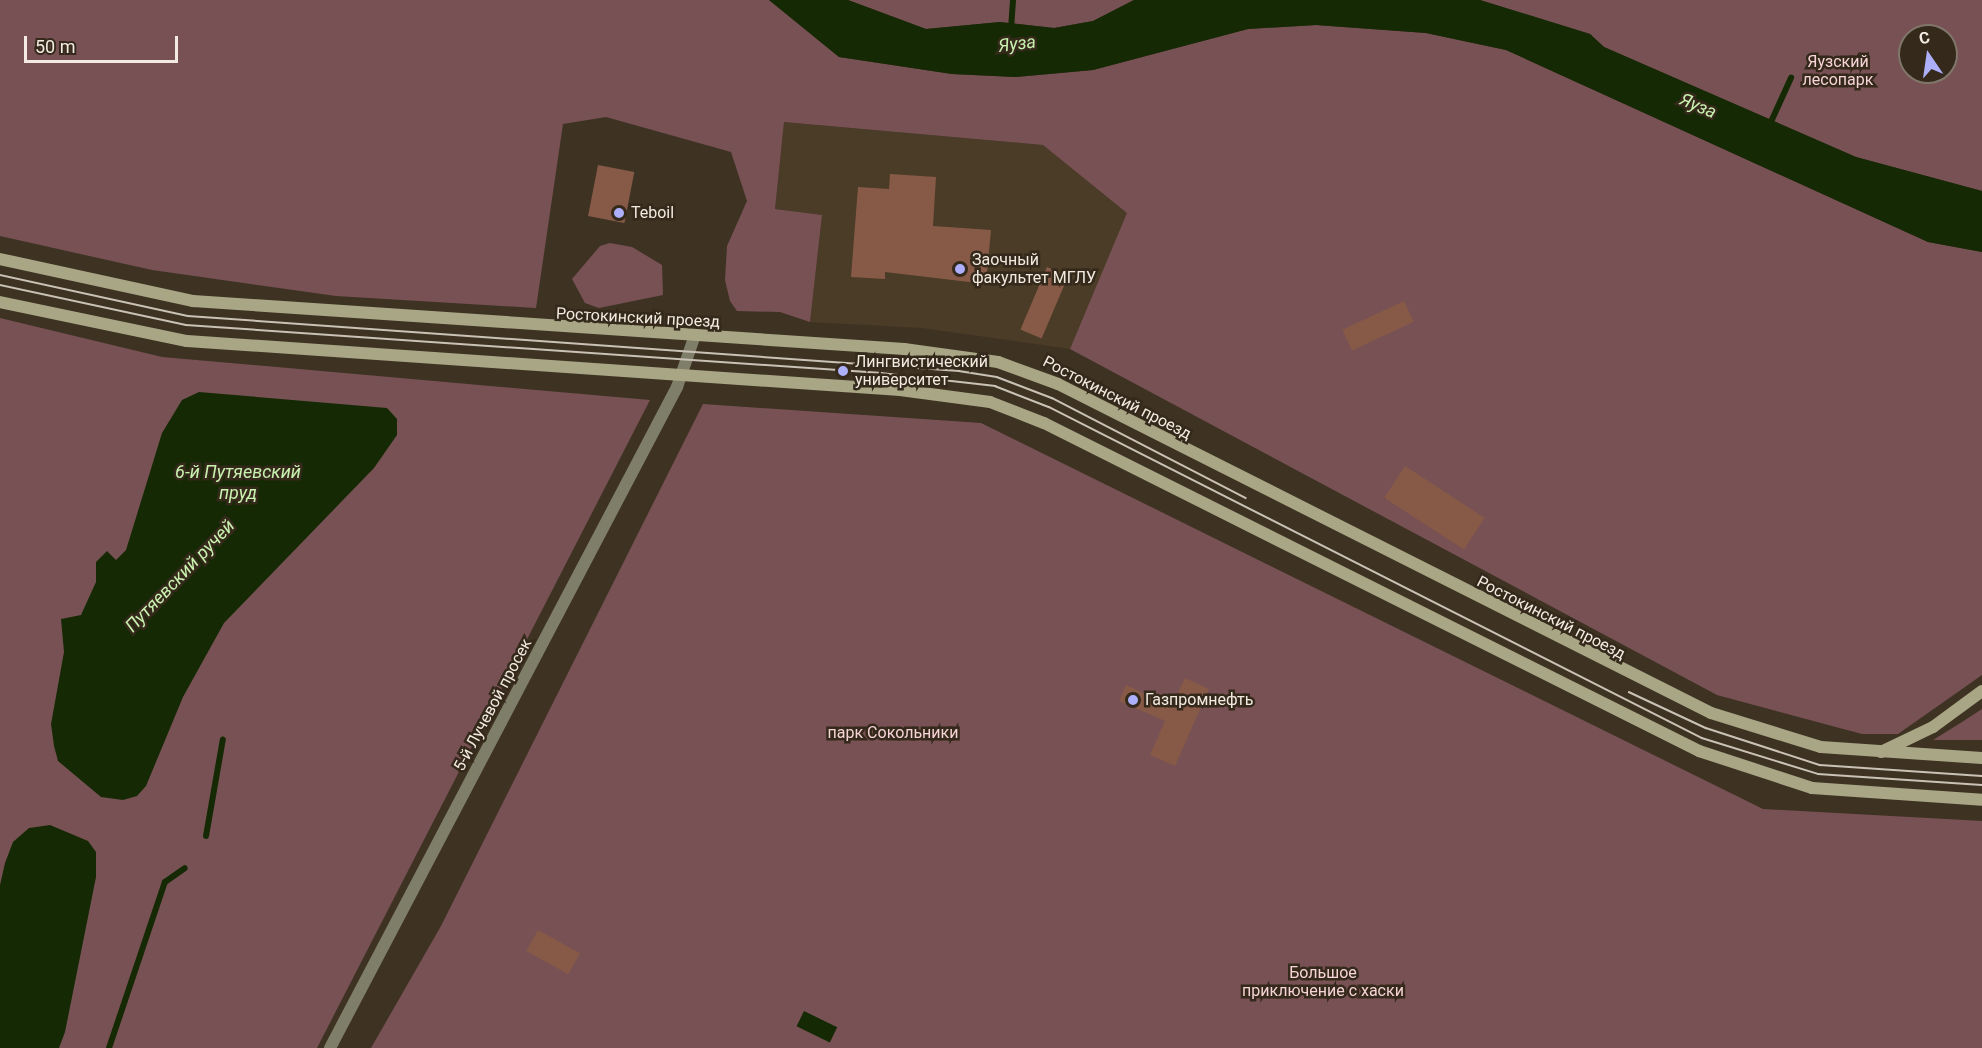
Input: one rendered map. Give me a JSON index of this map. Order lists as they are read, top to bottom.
{
  "streets": {
    "main road": ["Ростокинский проезд"],
    "street": ["5-й Лучевой просек"]
  },
  "crossings": [
    ["Ростокинский проезд", "5-й Лучевой просек"]
  ],
  "water": ["Яуза", "6-й Путяевский пруд", "Путяевский ручей"],
  "parks": ["Яузский лесопарк", "парк Сокольники", "Большое приключение с хаски"],
  "places": [
    "Teboil",
    "Заочный факультет МГЛУ",
    "Лингвистический университет",
    "Газпромнефть"
  ],
  "scale_bar": "50 m",
  "north": "top"
}
